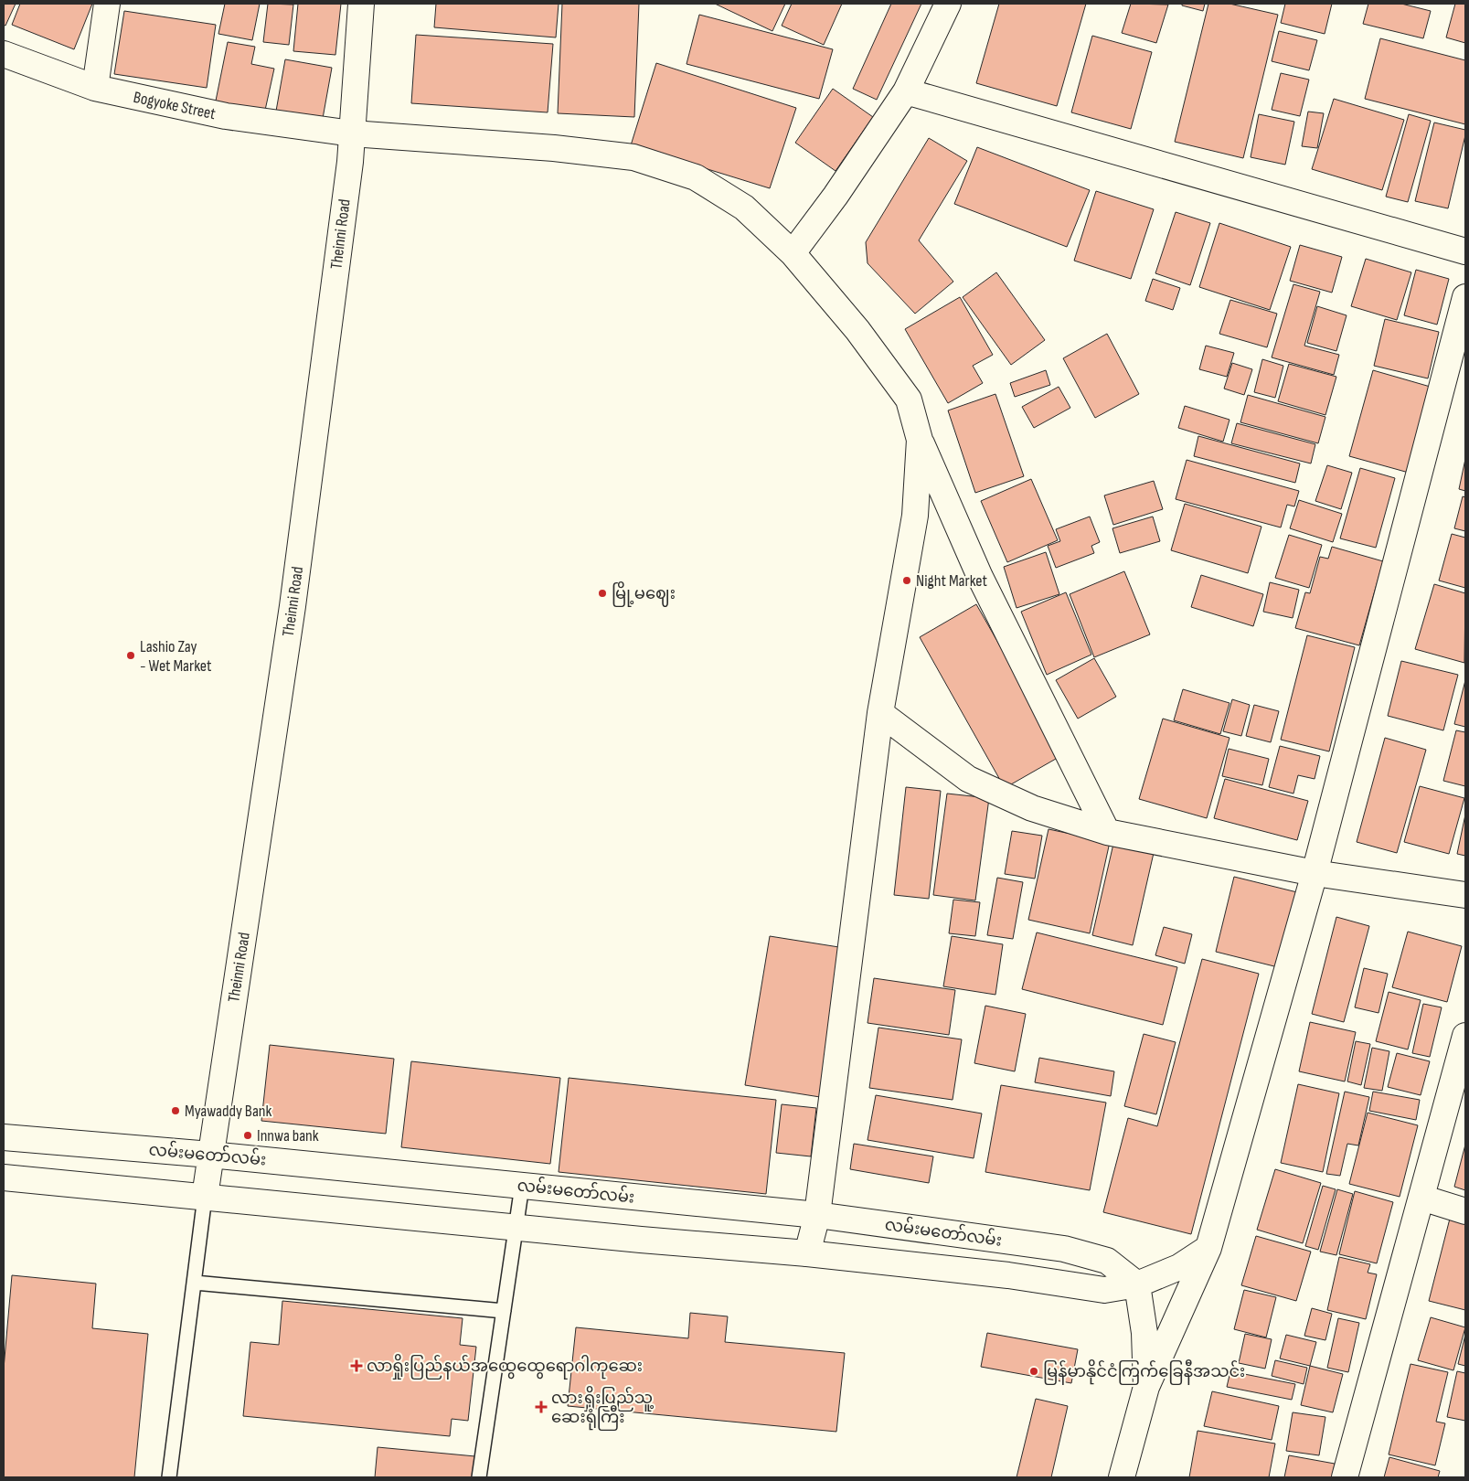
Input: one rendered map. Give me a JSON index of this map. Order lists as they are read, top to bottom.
{
  "streets": {
    "main road": ["Bogyoke Street", "Theinni Road", "လမ်းမတော်လမ်း"]
  },
  "crossings": [
    ["Bogyoke Street", "Theinni Road"],
    ["Theinni Road", "လမ်းမတော်လမ်း"]
  ],
  "places": {
    "other": [
      "Night Market",
      "မြို့မဈေး",
      "Lashio Zay - Wet Market",
      "Myawaddy Bank",
      "Innwa bank",
      "မြန်မာနိုင်ငံကြက်ခြေနီအသင်း"
    ],
    "health": ["လာရှိုးပြည်နယ်အထွေထွေရောဂါကုဆေး", "လားရှိုးပြည်သူ့ ဆေးရုံကြီး"]
  }
}
